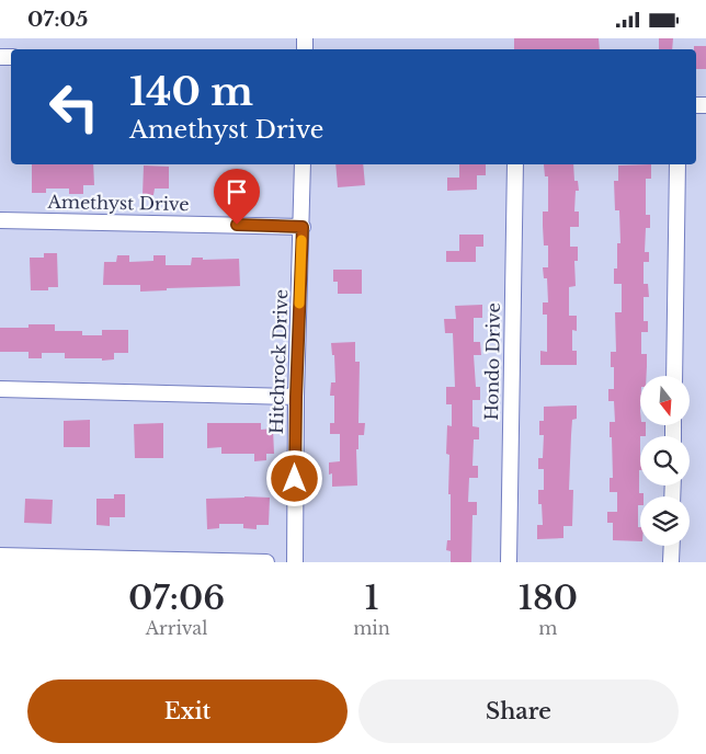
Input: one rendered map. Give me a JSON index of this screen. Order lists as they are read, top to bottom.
{
  "streets": {
    "street": ["Amethyst Drive", "Hitchrock Drive", "Hondo Drive"]
  },
  "crossings": [
    ["Amethyst Drive", "Hitchrock Drive"]
  ],
  "north": "bottom",
  "page": {
    "status": "07:05",
    "turn": ["140 m", "Amethyst Drive"],
    "eta": [
      "07:06",
      "Arrival",
      "1",
      "min",
      "180",
      "m"
    ],
    "buttons": ["Exit", "Share"]
  }
}
